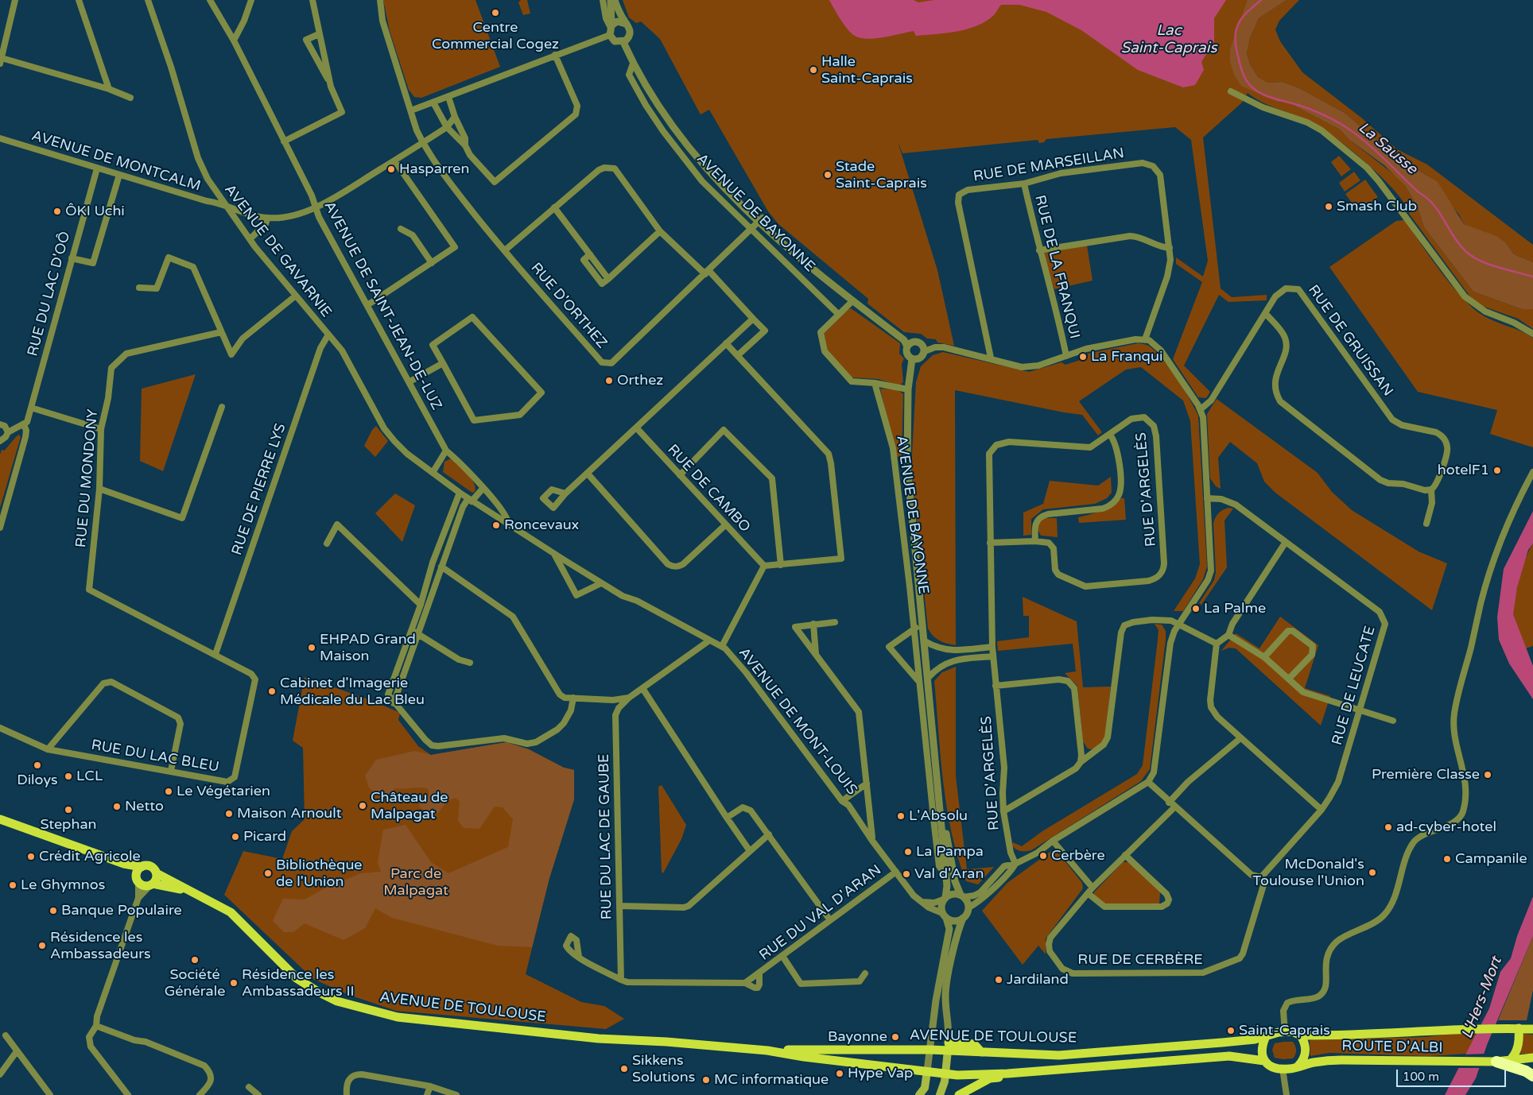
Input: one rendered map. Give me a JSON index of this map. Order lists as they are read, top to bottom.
{
  "streets": {
    "main road": ["AVENUE DE TOULOUSE", "ROUTE D'ALBI"],
    "street": [
      "AVENUE DE MONTCALM",
      "RUE DE MARSEILLAN",
      "AVENUE DE BAYONNE",
      "AVENUE DE GAVARNIE",
      "RUE DE LA FRANQUI",
      "RUE DU LAC D'OÔ",
      "AVENUE DE SAINT-JEAN-DE-LUZ",
      "RUE D'ORTHEZ",
      "RUE DE GRUISSAN",
      "RUE DU MONDONY",
      "RUE DE CAMBO",
      "RUE DE PIERRE LYS",
      "RUE D'ARGELÈS",
      "RUE DE LEUCATE",
      "AVENUE DE MONT-LOUIS",
      "RUE DU LAC BLEU",
      "RUE DU LAC DE GAUBE",
      "RUE DU VAL D'ARAN",
      "RUE DE CERBÈRE"
    ]
  },
  "crossings": [
    ["AVENUE DE MONTCALM", "AVENUE DE GAVARNIE"],
    ["AVENUE DE MONTCALM", "RUE DU LAC D'OÔ"],
    ["RUE DE MARSEILLAN", "RUE DE LA FRANQUI"],
    ["AVENUE DE BAYONNE", "RUE D'ORTHEZ"],
    ["AVENUE DE BAYONNE", "AVENUE DE MONT-LOUIS"],
    ["AVENUE DE GAVARNIE", "RUE DE PIERRE LYS"],
    ["AVENUE DE GAVARNIE", "AVENUE DE MONT-LOUIS"],
    ["AVENUE DE SAINT-JEAN-DE-LUZ", "AVENUE DE MONT-LOUIS"],
    ["RUE DU MONDONY", "RUE DU LAC BLEU"],
    ["RUE DE PIERRE LYS", "AVENUE DE MONT-LOUIS"],
    ["RUE DE PIERRE LYS", "RUE DU LAC BLEU"],
    ["RUE DE LEUCATE", "RUE DE CERBÈRE"],
    ["AVENUE DE MONT-LOUIS", "RUE DU VAL D'ARAN"],
    ["RUE DU LAC DE GAUBE", "RUE DU VAL D'ARAN"],
    ["AVENUE DE TOULOUSE", "ROUTE D'ALBI"]
  ],
  "water": ["Lac Saint-Caprais", "La Sausse", "L'Hers-Mort"],
  "parks": ["Parc de Malpagat"],
  "places": [
    "Centre Commercial Cogez",
    "Halle Saint-Caprais",
    "Hasparren",
    "Stade Saint-Caprais",
    "Smash Club",
    "ÔKI Uchi",
    "La Franqui",
    "Orthez",
    "hotelF1",
    "Roncevaux",
    "La Palme",
    "EHPAD Grand Maison",
    "Cabinet d'Imagerie Médicale du Lac Bleu",
    "Diloys",
    "Première Classe",
    "LCL",
    "Le Végétarien",
    "Château de Malpagat",
    "Netto",
    "Stephan",
    "Maison Arnoult",
    "L'Absolu",
    "ad-cyber-hotel",
    "Picard",
    "La Pampa",
    "Cerbère",
    "Crédit Agricole",
    "Campanile",
    "McDonald's Toulouse l'Union",
    "Bibliothèque de l'Union",
    "Val d'Aran",
    "Le Ghymnos",
    "Banque Populaire",
    "Résidence les Ambassadeurs",
    "Société Générale",
    "Jardiland",
    "Résidence les Ambassadeurs II",
    "Saint-Caprais",
    "Bayonne",
    "Sikkens Solutions",
    "Hype Vap",
    "MC informatique"
  ],
  "scale_bar": "100 m"
}
